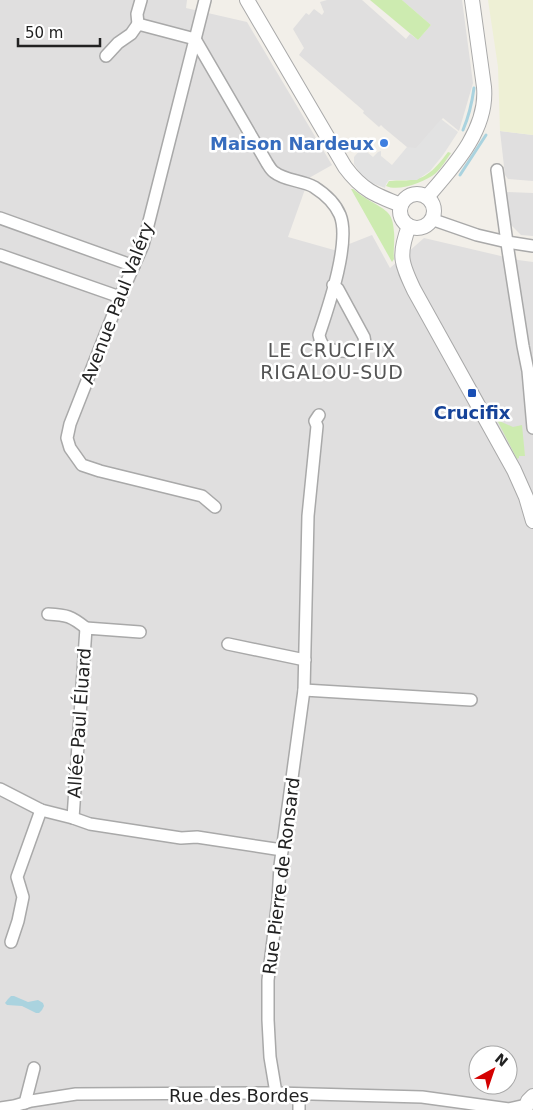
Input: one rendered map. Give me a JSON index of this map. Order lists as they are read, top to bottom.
{
  "streets": {
    "street": [
      "Avenue Paul Valéry",
      "Allée Paul Éluard",
      "Rue Pierre de Ronsard",
      "Rue des Bordes"
    ]
  },
  "crossings": [
    ["Rue Pierre de Ronsard", "Rue des Bordes"]
  ],
  "districts": ["LE CRUCIFIX RIGALOU-SUD"],
  "places": {
    "other": ["Maison Nardeux"],
    "transit": ["Crucifix"]
  },
  "scale_bar": "50 m",
  "north": "top right"
}
